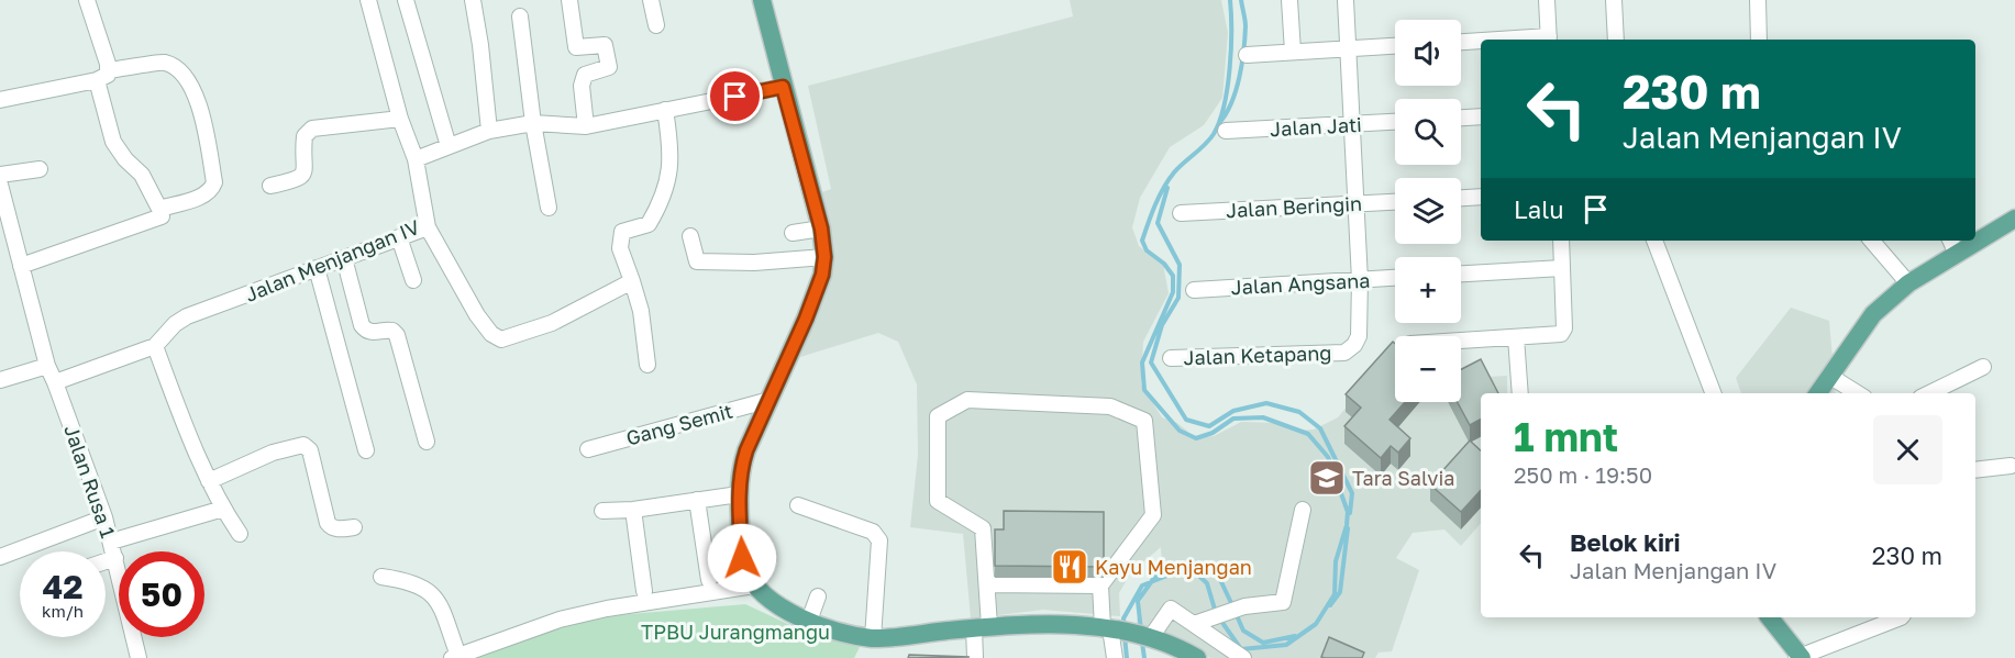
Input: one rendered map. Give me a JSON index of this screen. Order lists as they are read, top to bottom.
{
  "streets": {
    "street": [
      "Jalan Jati",
      "Jalan Beringin",
      "Jalan Menjangan IV",
      "Jalan Angsana",
      "Jalan Ketapang",
      "Gang Semit",
      "Jalan Rusa 1"
    ]
  },
  "crossings": [
    ["Jalan Menjangan IV", "Jalan Rusa 1"],
    ["Jalan Angsana", "Jalan Ketapang"]
  ],
  "parks": ["TPBU Jurangmangu"],
  "places": {
    "school or university": ["Tara Salvia"],
    "restaurant": ["Kayu Menjangan"]
  },
  "page": {
    "map_buttons": ["+", "−"],
    "turn": ["230 m", "Jalan Menjangan IV"],
    "then": "Lalu",
    "heading": ["1 mnt", "250 m · 19:50"],
    "list": [
      {
        "name": "Belok kiri",
        "note": "Jalan Menjangan IV",
        "value": "230 m"
      }
    ],
    "speed": "42 km/h",
    "limit": "50"
  }
}
